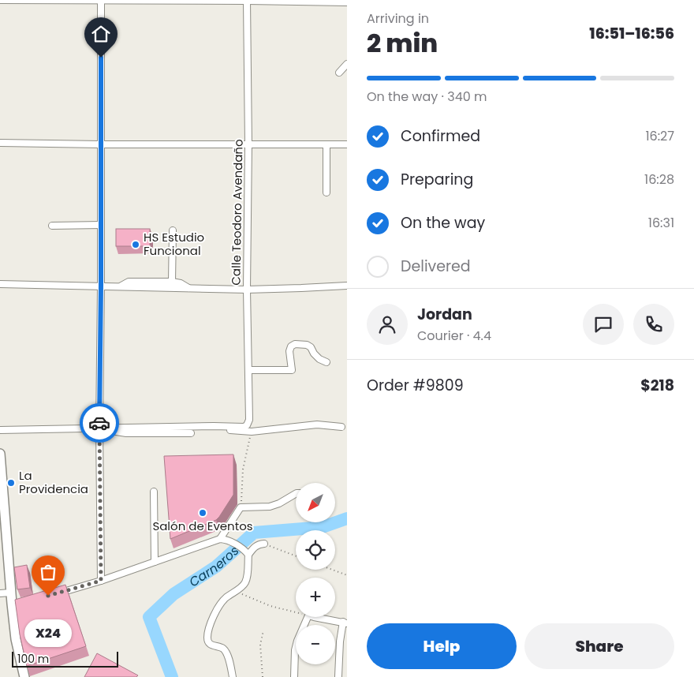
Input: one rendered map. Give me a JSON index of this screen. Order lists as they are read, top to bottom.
{
  "streets": {
    "street": ["Calle Teodoro Avendaño"]
  },
  "water": ["Carneros"],
  "places": [
    "HS Estudio Funcional",
    "La Providencia",
    "Salón de Eventos",
    "X24"
  ],
  "scale_bar": "100 m",
  "north": "bottom left",
  "page": {
    "heading": ["2 min", "Arriving in", "16:51–16:56"],
    "panel": [
      "Jordan",
      "Courier · 4.4",
      "Order #9809",
      "$218"
    ],
    "bar": "On the way · 340 m",
    "list": [
      ["Confirmed", "16:27"],
      ["Preparing", "16:28"],
      ["On the way", "16:31"],
      "Delivered"
    ],
    "map_buttons": ["+", "−"],
    "buttons": ["Help", "Share"],
    "bubble": "X24",
    "scale": "100 m"
  }
}
